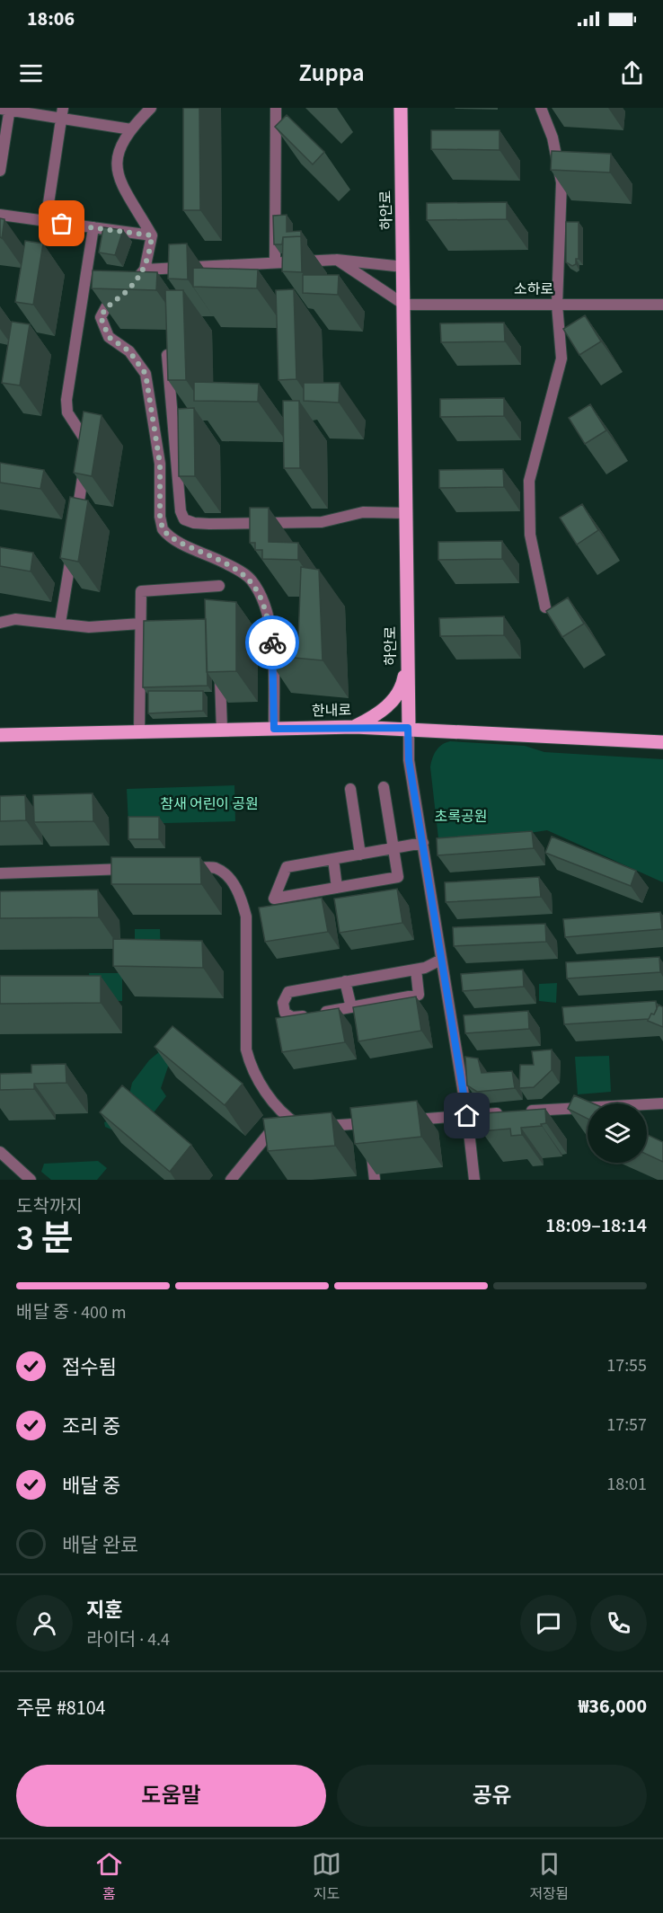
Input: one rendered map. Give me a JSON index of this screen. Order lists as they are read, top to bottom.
{
  "streets": {
    "main road": ["하안로", "한내로"],
    "street": ["소하로"]
  },
  "crossings": [
    ["하안로", "소하로"],
    ["하안로", "한내로"]
  ],
  "parks": ["참새 어린이 공원", "초록공원"],
  "page": {
    "status": "18:06",
    "header": "Zuppa",
    "heading": ["3 분", "도착까지", "18:09–18:14"],
    "panel": [
      "지훈",
      "라이더 · 4.4",
      "주문 #8104",
      "₩36,000"
    ],
    "bar": "배달 중 · 400 m",
    "list": [
      ["접수됨", "17:55"],
      ["조리 중", "17:57"],
      ["배달 중", "18:01"],
      "배달 완료"
    ],
    "buttons": ["도움말", "공유"],
    "tabs": ["홈", "지도", "저장됨"]
  }
}
